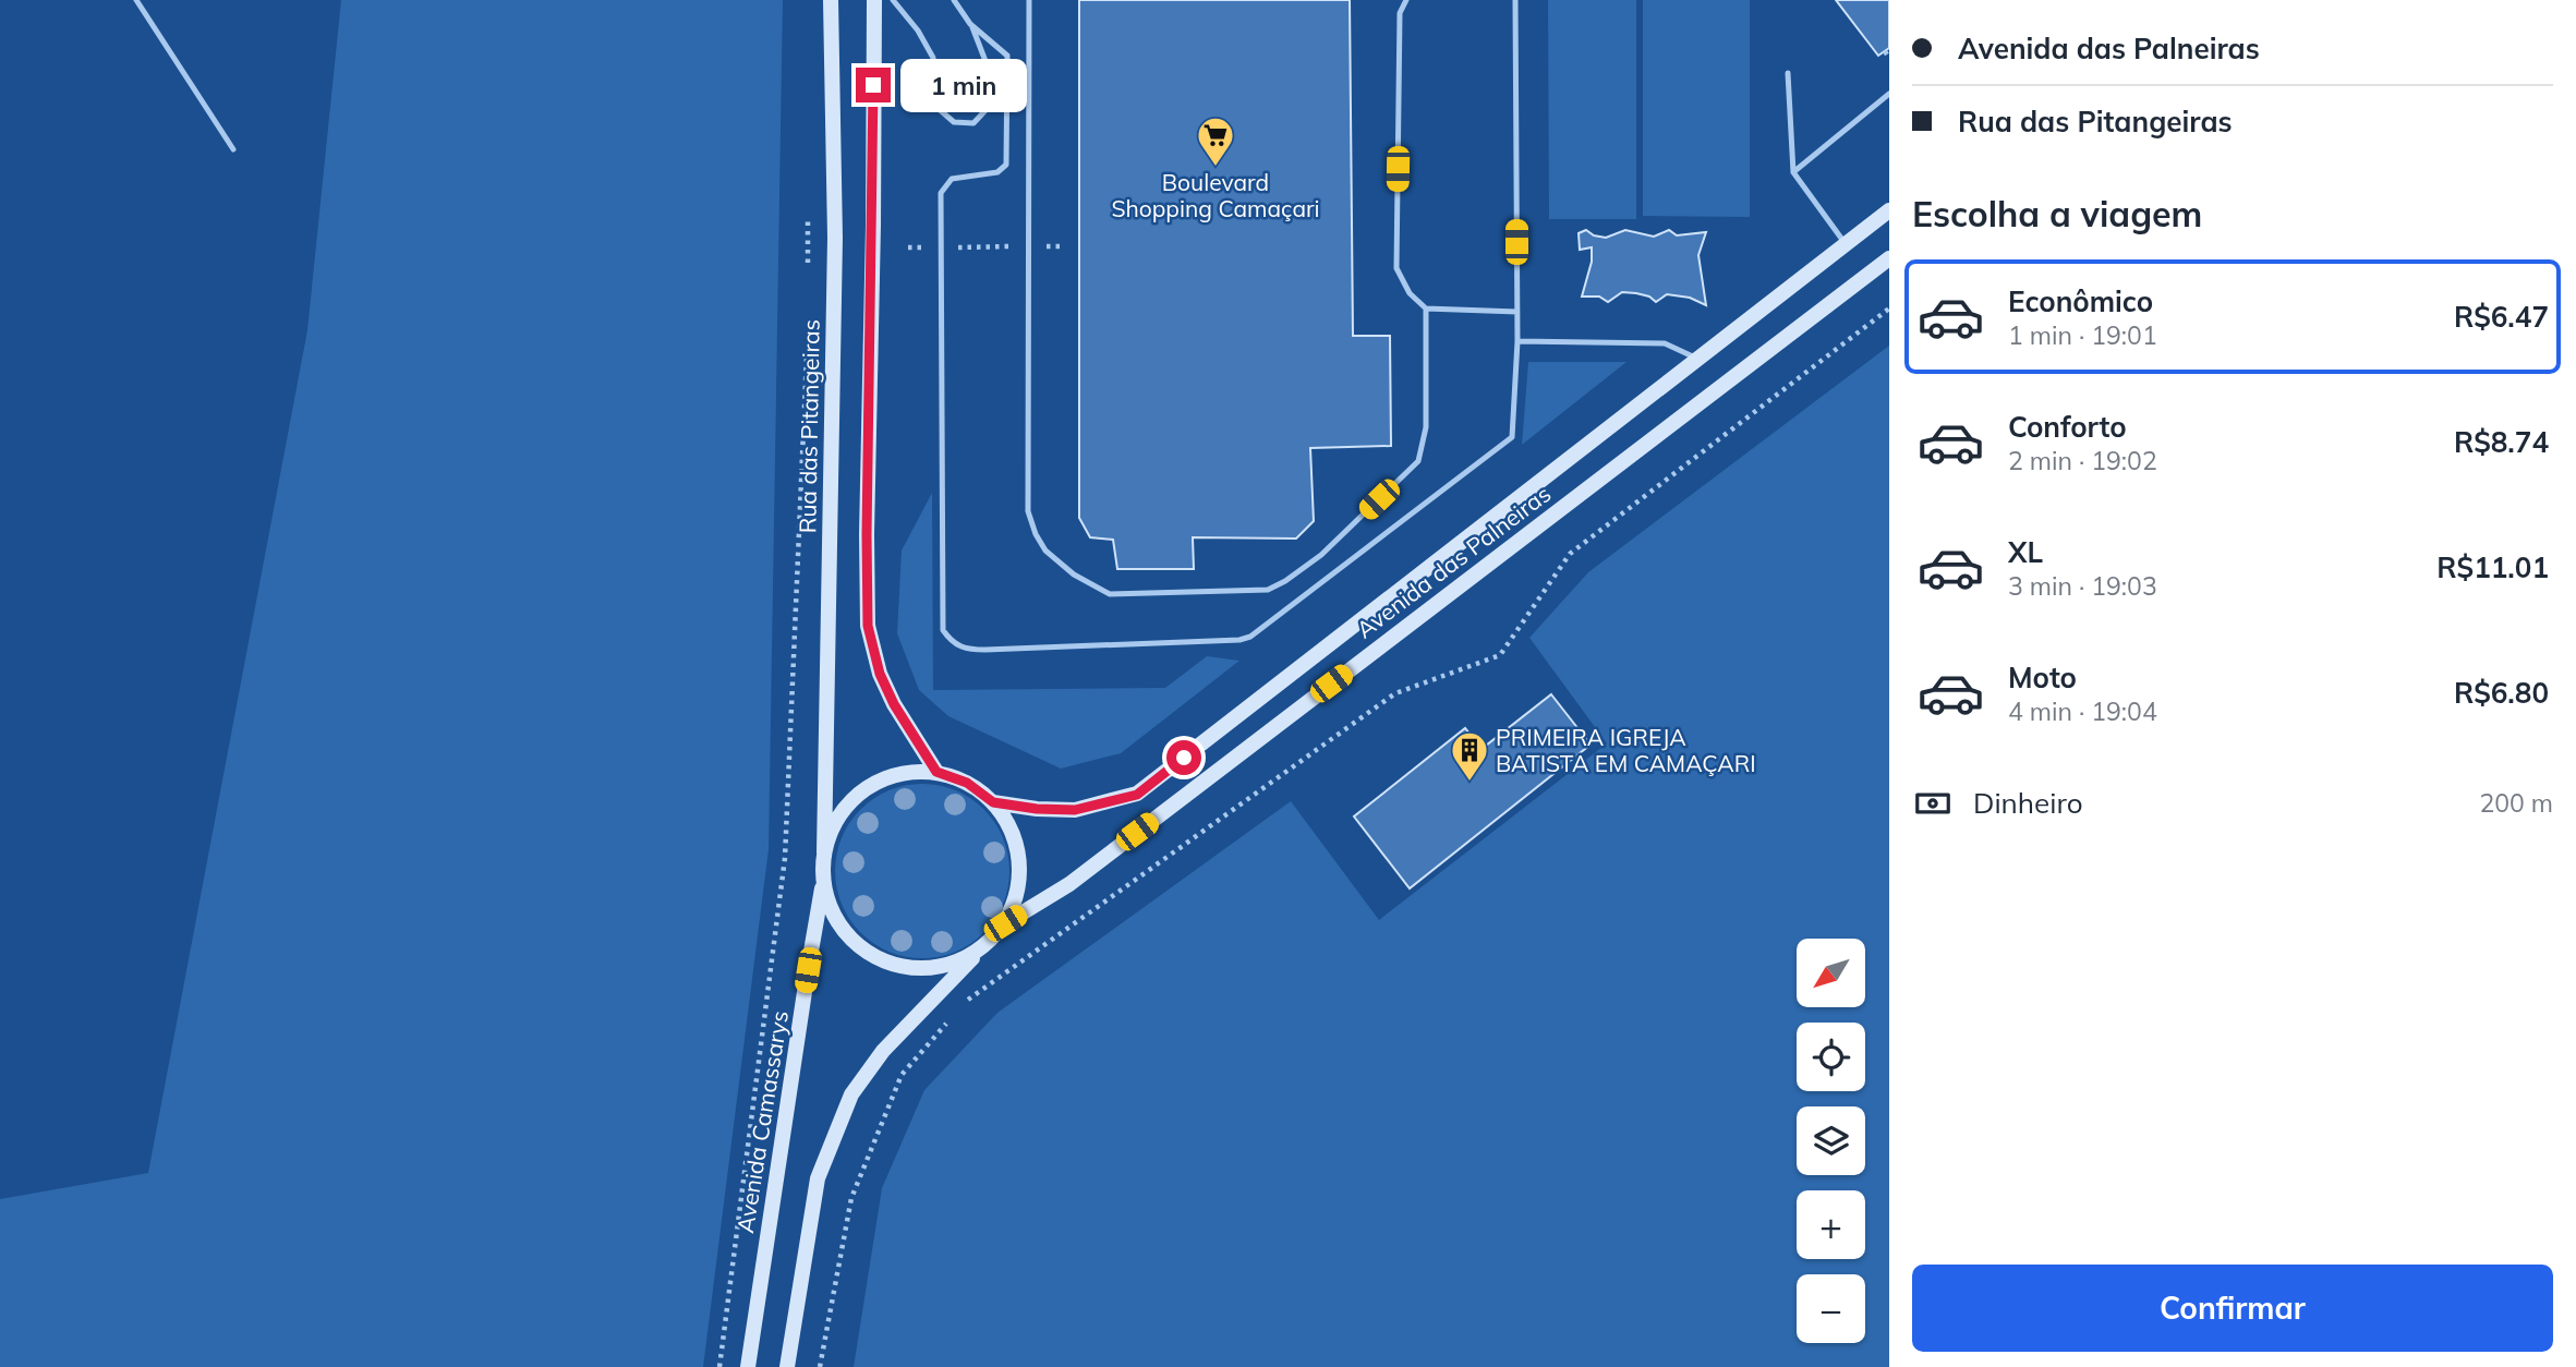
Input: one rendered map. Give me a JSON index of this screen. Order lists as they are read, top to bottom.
{
  "streets": {
    "street": ["Rua das Pitangeiras", "Avenida das Palneiras", "Avenida Camassarys"]
  },
  "crossings": [
    ["Rua das Pitangeiras", "Avenida das Palneiras"],
    ["Rua das Pitangeiras", "Avenida Camassarys"],
    ["Avenida das Palneiras", "Avenida Camassarys"]
  ],
  "places": {
    "supermarket": ["Boulevard Shopping Camaçari"],
    "building": ["PRIMEIRA IGREJA BATISTA EM CAMAÇARI"]
  },
  "north": "bottom left",
  "page": {
    "banner": ["Avenida das Palneiras", "Rua das Pitangeiras"],
    "bubble": "1 min",
    "heading": "Escolha a viagem",
    "list": [
      {
        "name": "Econômico",
        "note": "1 min · 19:01",
        "value": "R$6.47"
      },
      {
        "name": "Conforto",
        "note": "2 min · 19:02",
        "value": "R$8.74"
      },
      {
        "name": "XL",
        "note": "3 min · 19:03",
        "value": "R$11.01"
      },
      {
        "name": "Moto",
        "note": "4 min · 19:04",
        "value": "R$6.80"
      }
    ],
    "pay": ["Dinheiro", "200 m"],
    "map_buttons": ["+", "−"],
    "buttons": "Confirmar"
  }
}
